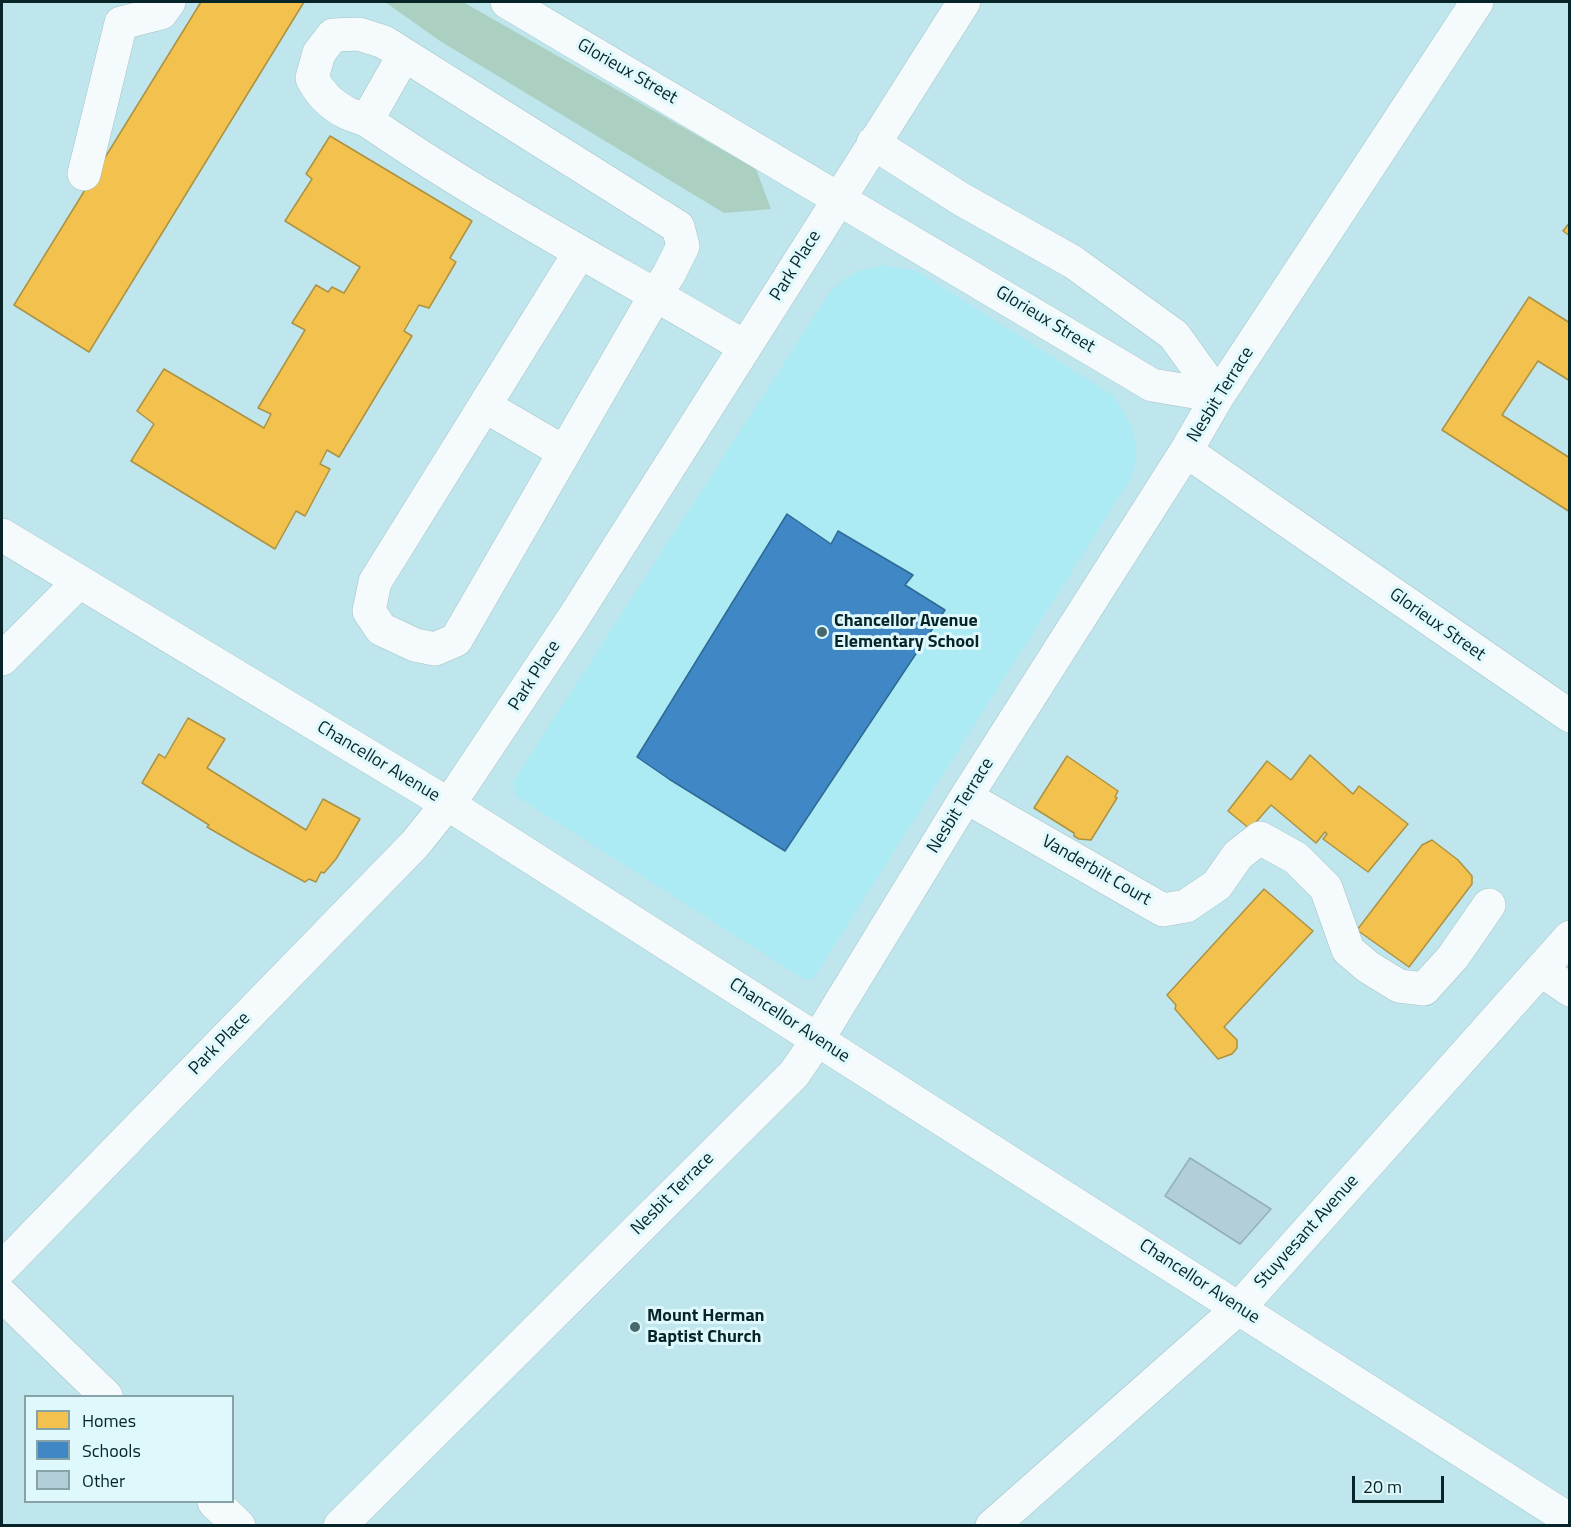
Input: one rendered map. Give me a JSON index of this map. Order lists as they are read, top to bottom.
{
  "streets": {
    "street": [
      "Glorieux Street",
      "Park Place",
      "Nesbit Terrace",
      "Chancellor Avenue",
      "Vanderbilt Court",
      "Stuyvesant Avenue"
    ]
  },
  "crossings": [
    ["Glorieux Street", "Park Place"],
    ["Glorieux Street", "Nesbit Terrace"],
    ["Park Place", "Chancellor Avenue"],
    ["Nesbit Terrace", "Chancellor Avenue"],
    ["Nesbit Terrace", "Vanderbilt Court"],
    ["Chancellor Avenue", "Stuyvesant Avenue"]
  ],
  "places": ["Chancellor Avenue Elementary School", "Mount Herman Baptist Church"],
  "legend": ["Homes", "Schools", "Other"],
  "scale_bar": "20 m"
}
